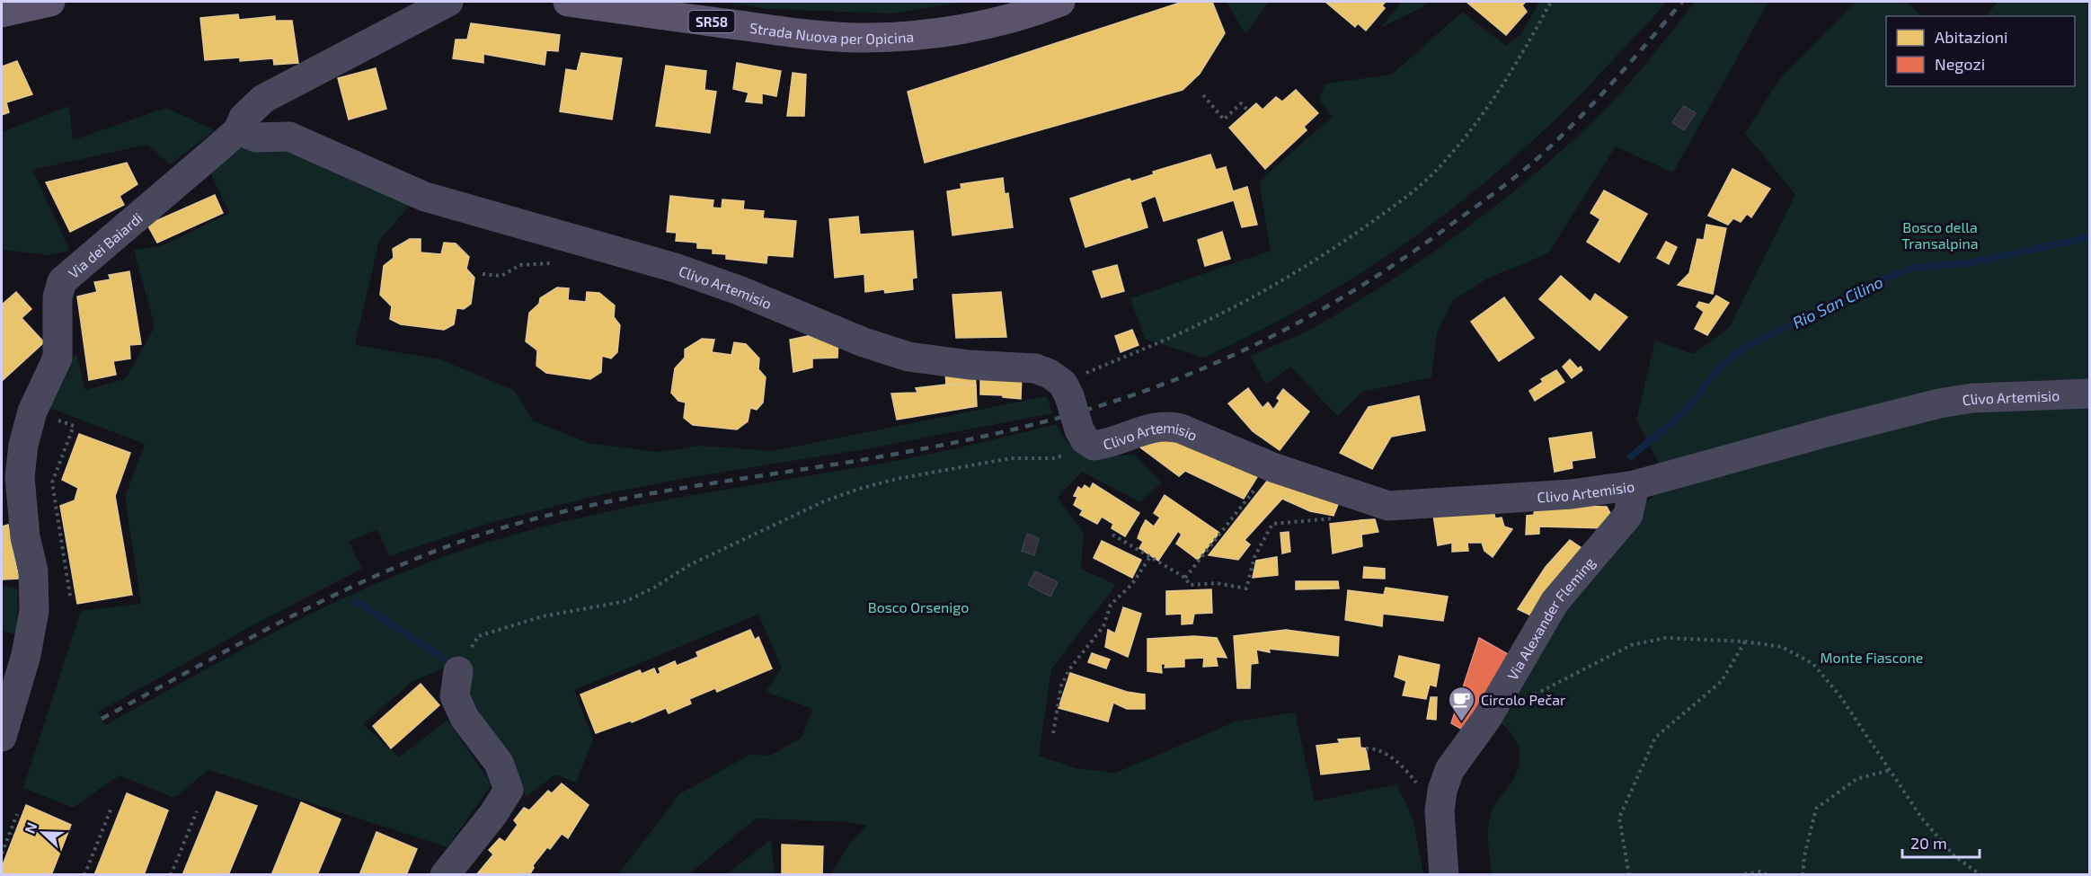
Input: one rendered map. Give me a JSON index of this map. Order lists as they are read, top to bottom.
{
  "streets": {
    "main road": ["SR58", "Strada Nuova per Opicina"],
    "street": ["Via dei Baiardi", "Clivo Artemisio", "Via Alexander Fleming"]
  },
  "crossings": [
    ["Via dei Baiardi", "Clivo Artemisio"],
    ["Clivo Artemisio", "Via Alexander Fleming"]
  ],
  "water": ["Rio San Cilino"],
  "parks": ["Bosco della Transalpina", "Bosco Orsenigo", "Monte Fiascone"],
  "places": {
    "cafe": ["Circolo Pečar"]
  },
  "legend": ["Abitazioni", "Negozi"],
  "scale_bar": "20 m",
  "north": "left"
}
